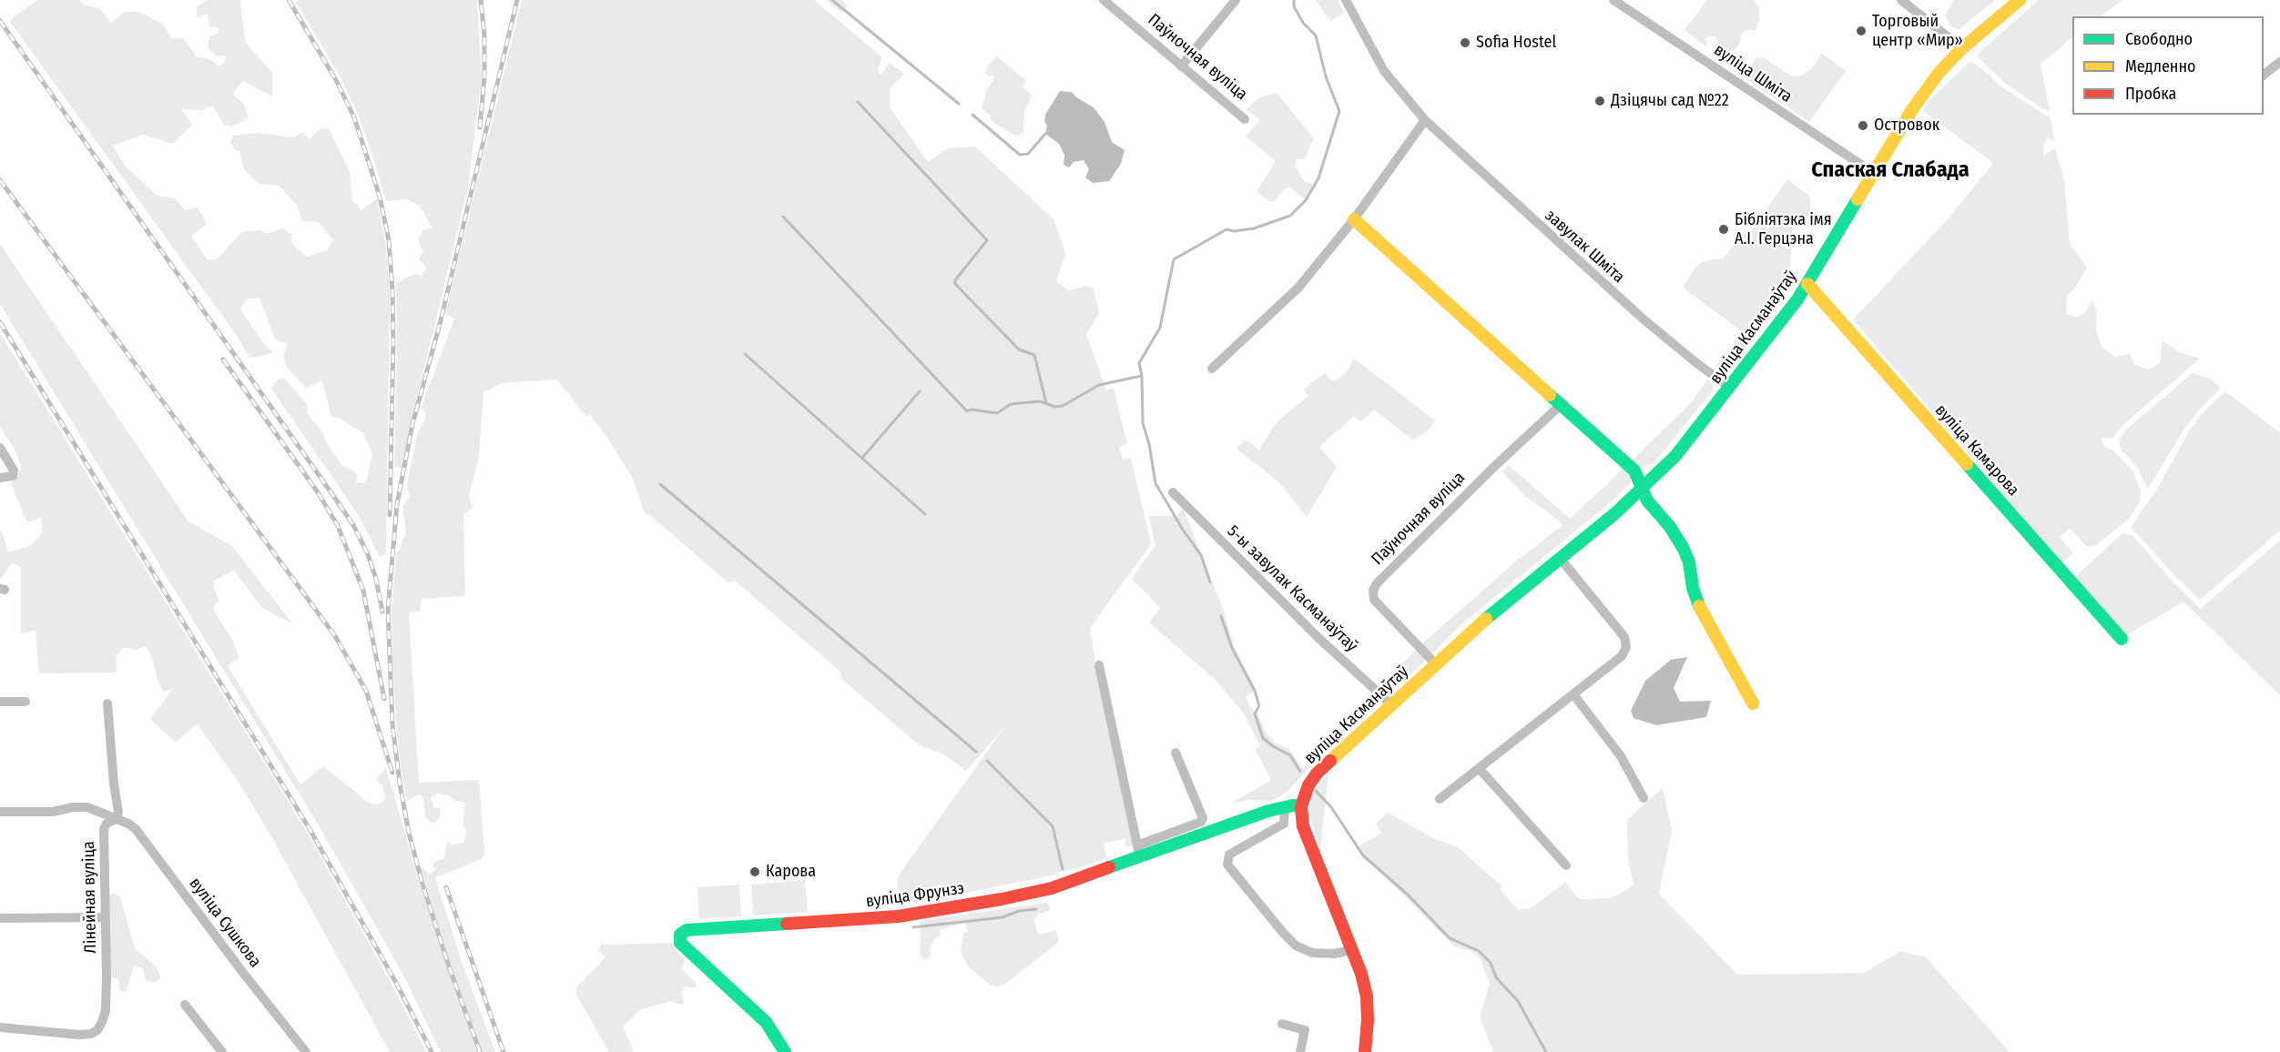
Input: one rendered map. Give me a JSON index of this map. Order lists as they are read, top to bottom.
{
  "streets": {
    "street": [
      "Паўночная вуліца",
      "вуліца Шміта",
      "завулак Шміта",
      "вуліца Касманаўтаў",
      "вуліца Камарова",
      "5-ы завулак Касманаўтаў",
      "вуліца Фрунзэ",
      "Лінейная вуліца",
      "вуліца Сушкова"
    ]
  },
  "crossings": [
    ["Паўночная вуліца", "вуліца Касманаўтаў"],
    ["вуліца Шміта", "вуліца Касманаўтаў"],
    ["завулак Шміта", "вуліца Касманаўтаў"],
    ["вуліца Касманаўтаў", "вуліца Камарова"],
    ["вуліца Касманаўтаў", "5-ы завулак Касманаўтаў"],
    ["вуліца Касманаўтаў", "вуліца Фрунзэ"],
    ["Лінейная вуліца", "вуліца Сушкова"]
  ],
  "districts": ["Спаская Слабада"],
  "places": [
    "Торговый центр «Мир»",
    "Sofia Hostel",
    "Дзіцячы сад №22",
    "Островок",
    "Бібліятэка імя А.І. Герцэна",
    "Карова"
  ],
  "legend": ["Свободно", "Медленно", "Пробка"]
}
